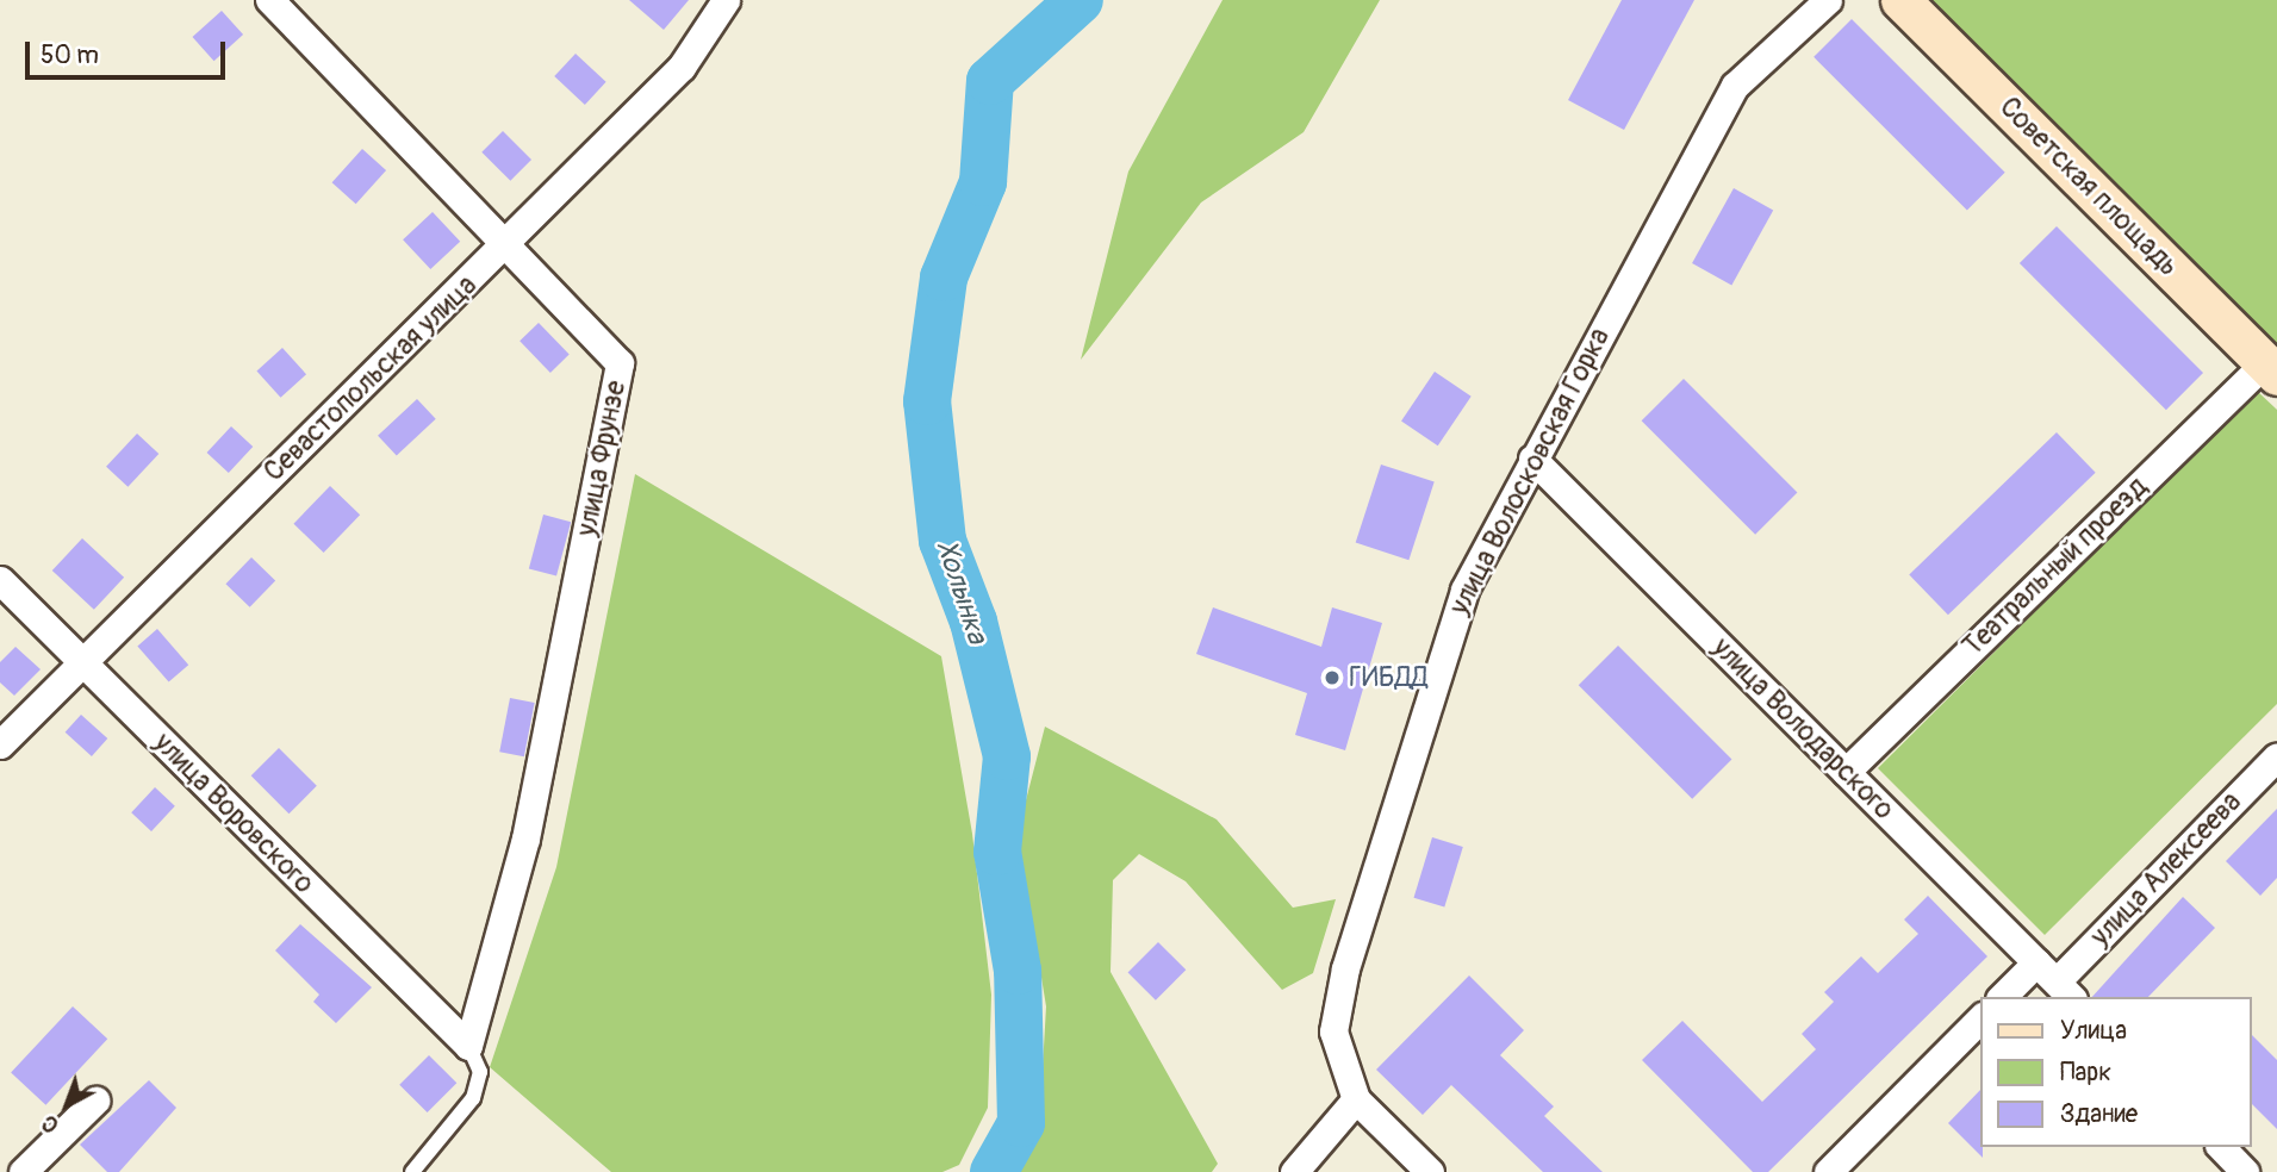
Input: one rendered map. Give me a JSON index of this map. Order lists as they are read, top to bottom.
{
  "streets": {
    "street": [
      "Советская площадь",
      "Севастопольская улица",
      "улица Фрунзе",
      "улица Волосковская Горка",
      "Театральный проезд",
      "улица Володарского",
      "улица Воровского",
      "улица Алексеева"
    ]
  },
  "crossings": [
    ["Советская площадь", "Театральный проезд"],
    ["Севастопольская улица", "улица Фрунзе"],
    ["Севастопольская улица", "улица Воровского"],
    ["улица Фрунзе", "улица Воровского"],
    ["улица Волосковская Горка", "улица Володарского"],
    ["Театральный проезд", "улица Володарского"],
    ["улица Володарского", "улица Алексеева"]
  ],
  "water": ["Холынка"],
  "places": ["ГИБДД"],
  "legend": ["Улица", "Парк", "Здание"],
  "scale_bar": "50 m",
  "north": "bottom left"
}
